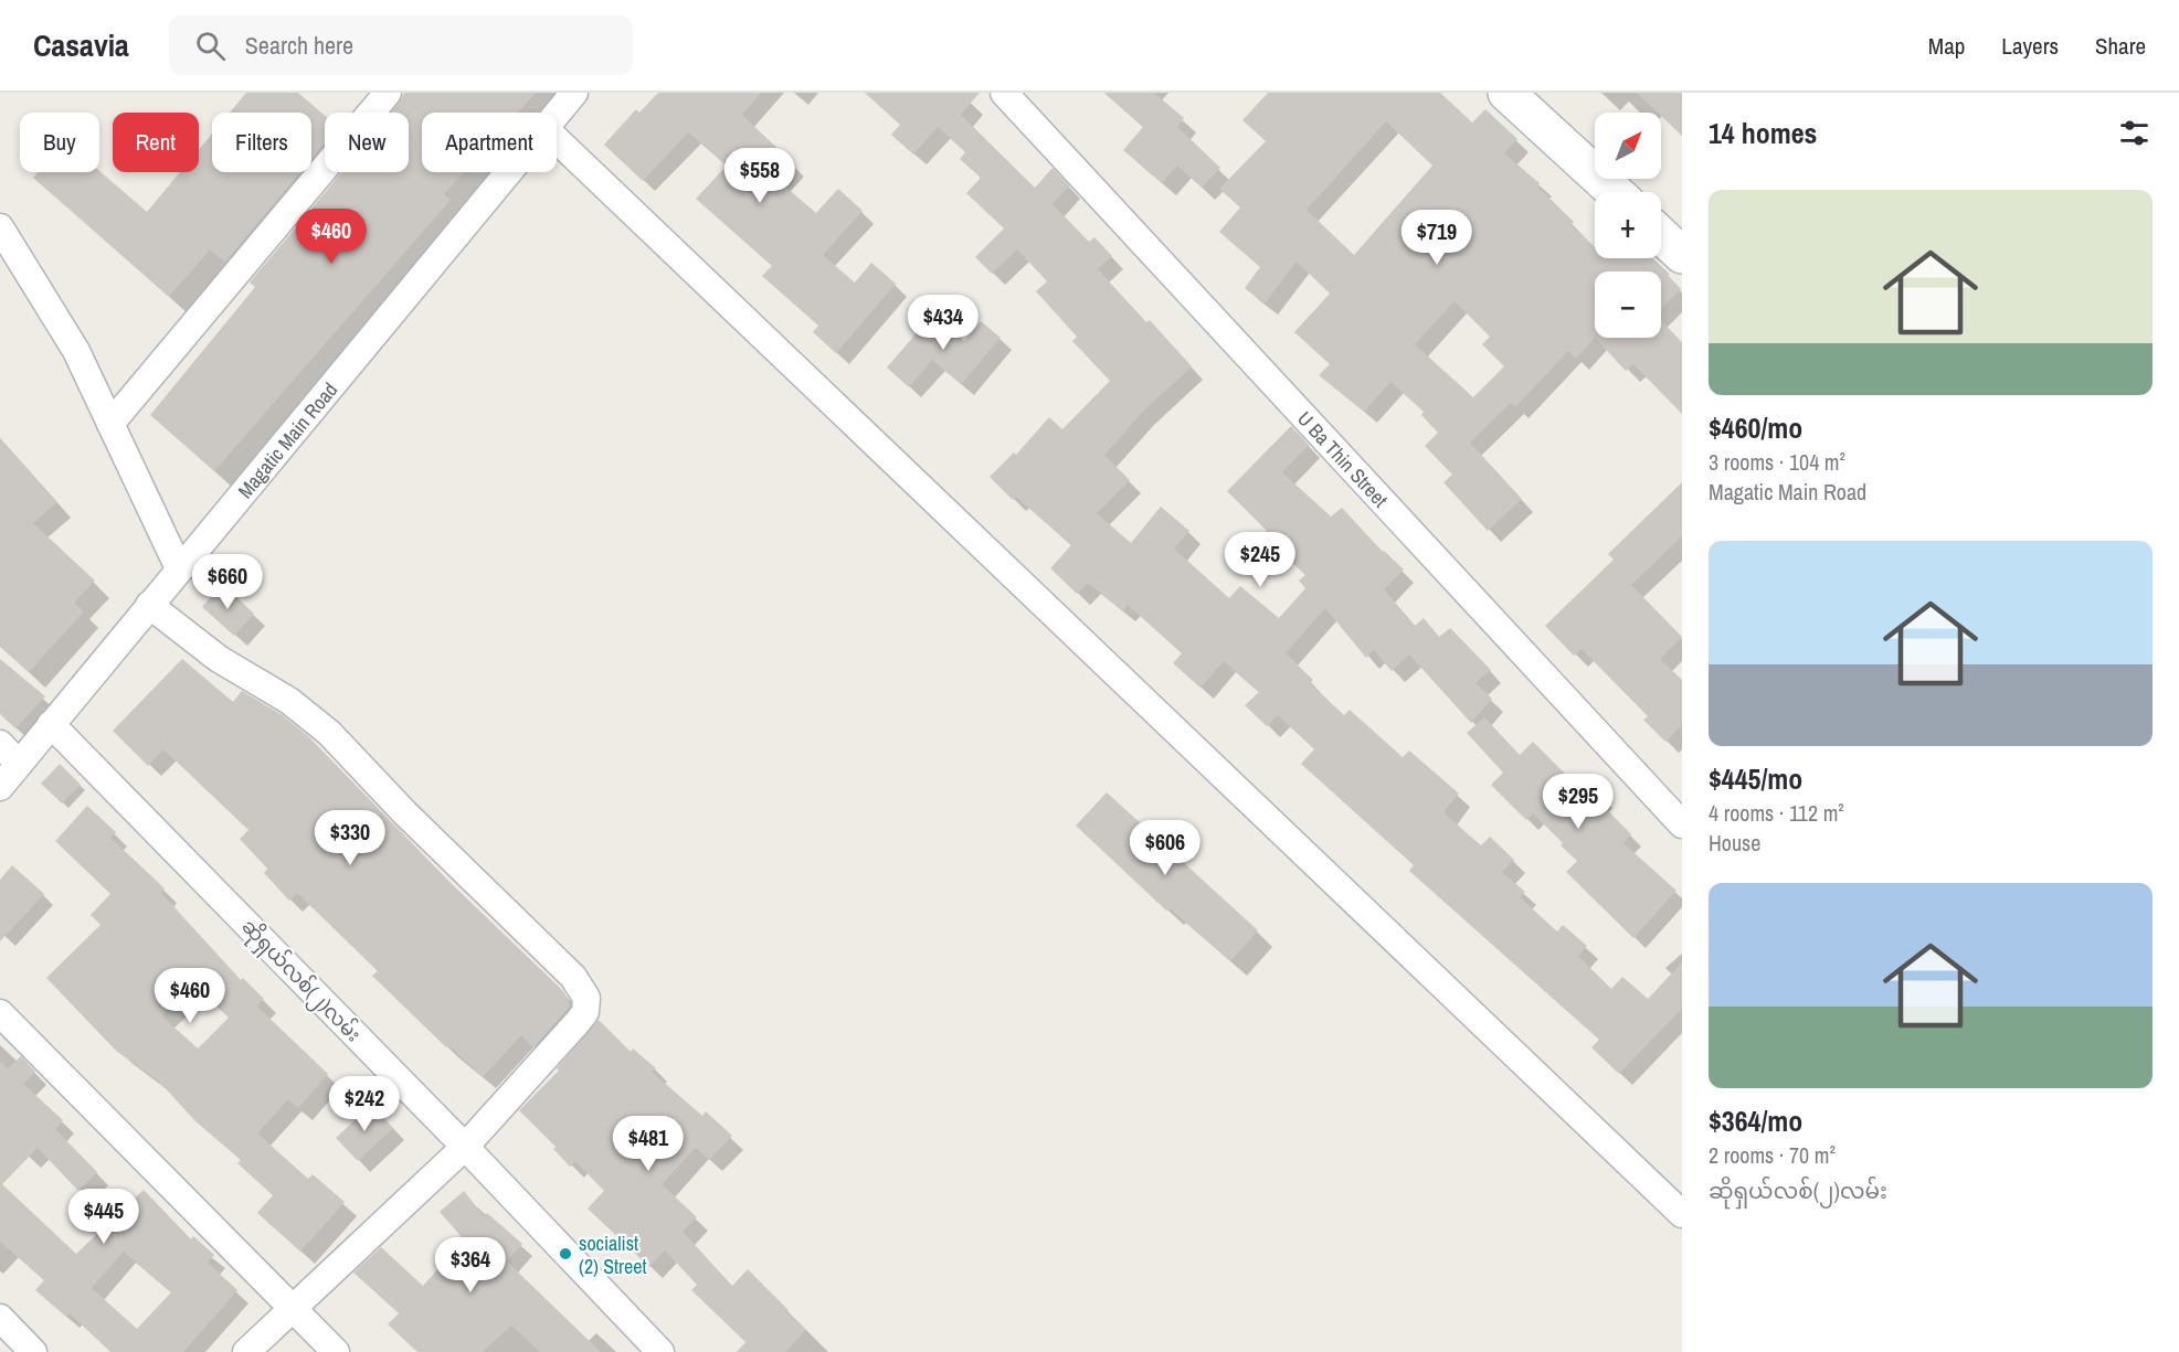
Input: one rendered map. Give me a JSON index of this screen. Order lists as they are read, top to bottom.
{
  "streets": {
    "street": ["Magatic Main Road", "U Ba Thin Street", "ဆိုရှယ်လစ်(၂)လမ်း"]
  },
  "crossings": [
    ["Magatic Main Road", "ဆိုရှယ်လစ်(၂)လမ်း"]
  ],
  "places": ["socialist (2) Street"],
  "north": "top right",
  "page": {
    "header": "Casavia",
    "search": "Search here",
    "nav": ["Map", "Layers", "Share"],
    "heading": "14 homes",
    "map_buttons": ["+", "−"],
    "chip": [
      "Buy",
      "Rent",
      "Filters",
      "New",
      "Apartment"
    ],
    "price": [
      "$558",
      "$460",
      "$719",
      "$434",
      "$245",
      "$660",
      "$295",
      "$330",
      "$606",
      "$460",
      "$242",
      "$481",
      "$445",
      "$364"
    ],
    "list": [
      {
        "name": "$460/mo",
        "note": "3 rooms · 104 m² · Magatic Main Road"
      },
      {
        "name": "$445/mo",
        "note": "4 rooms · 112 m² · House"
      },
      {
        "name": "$364/mo",
        "note": "2 rooms · 70 m² · ဆိုရှယ်လစ်(၂)လမ်း"
      }
    ]
  }
}
